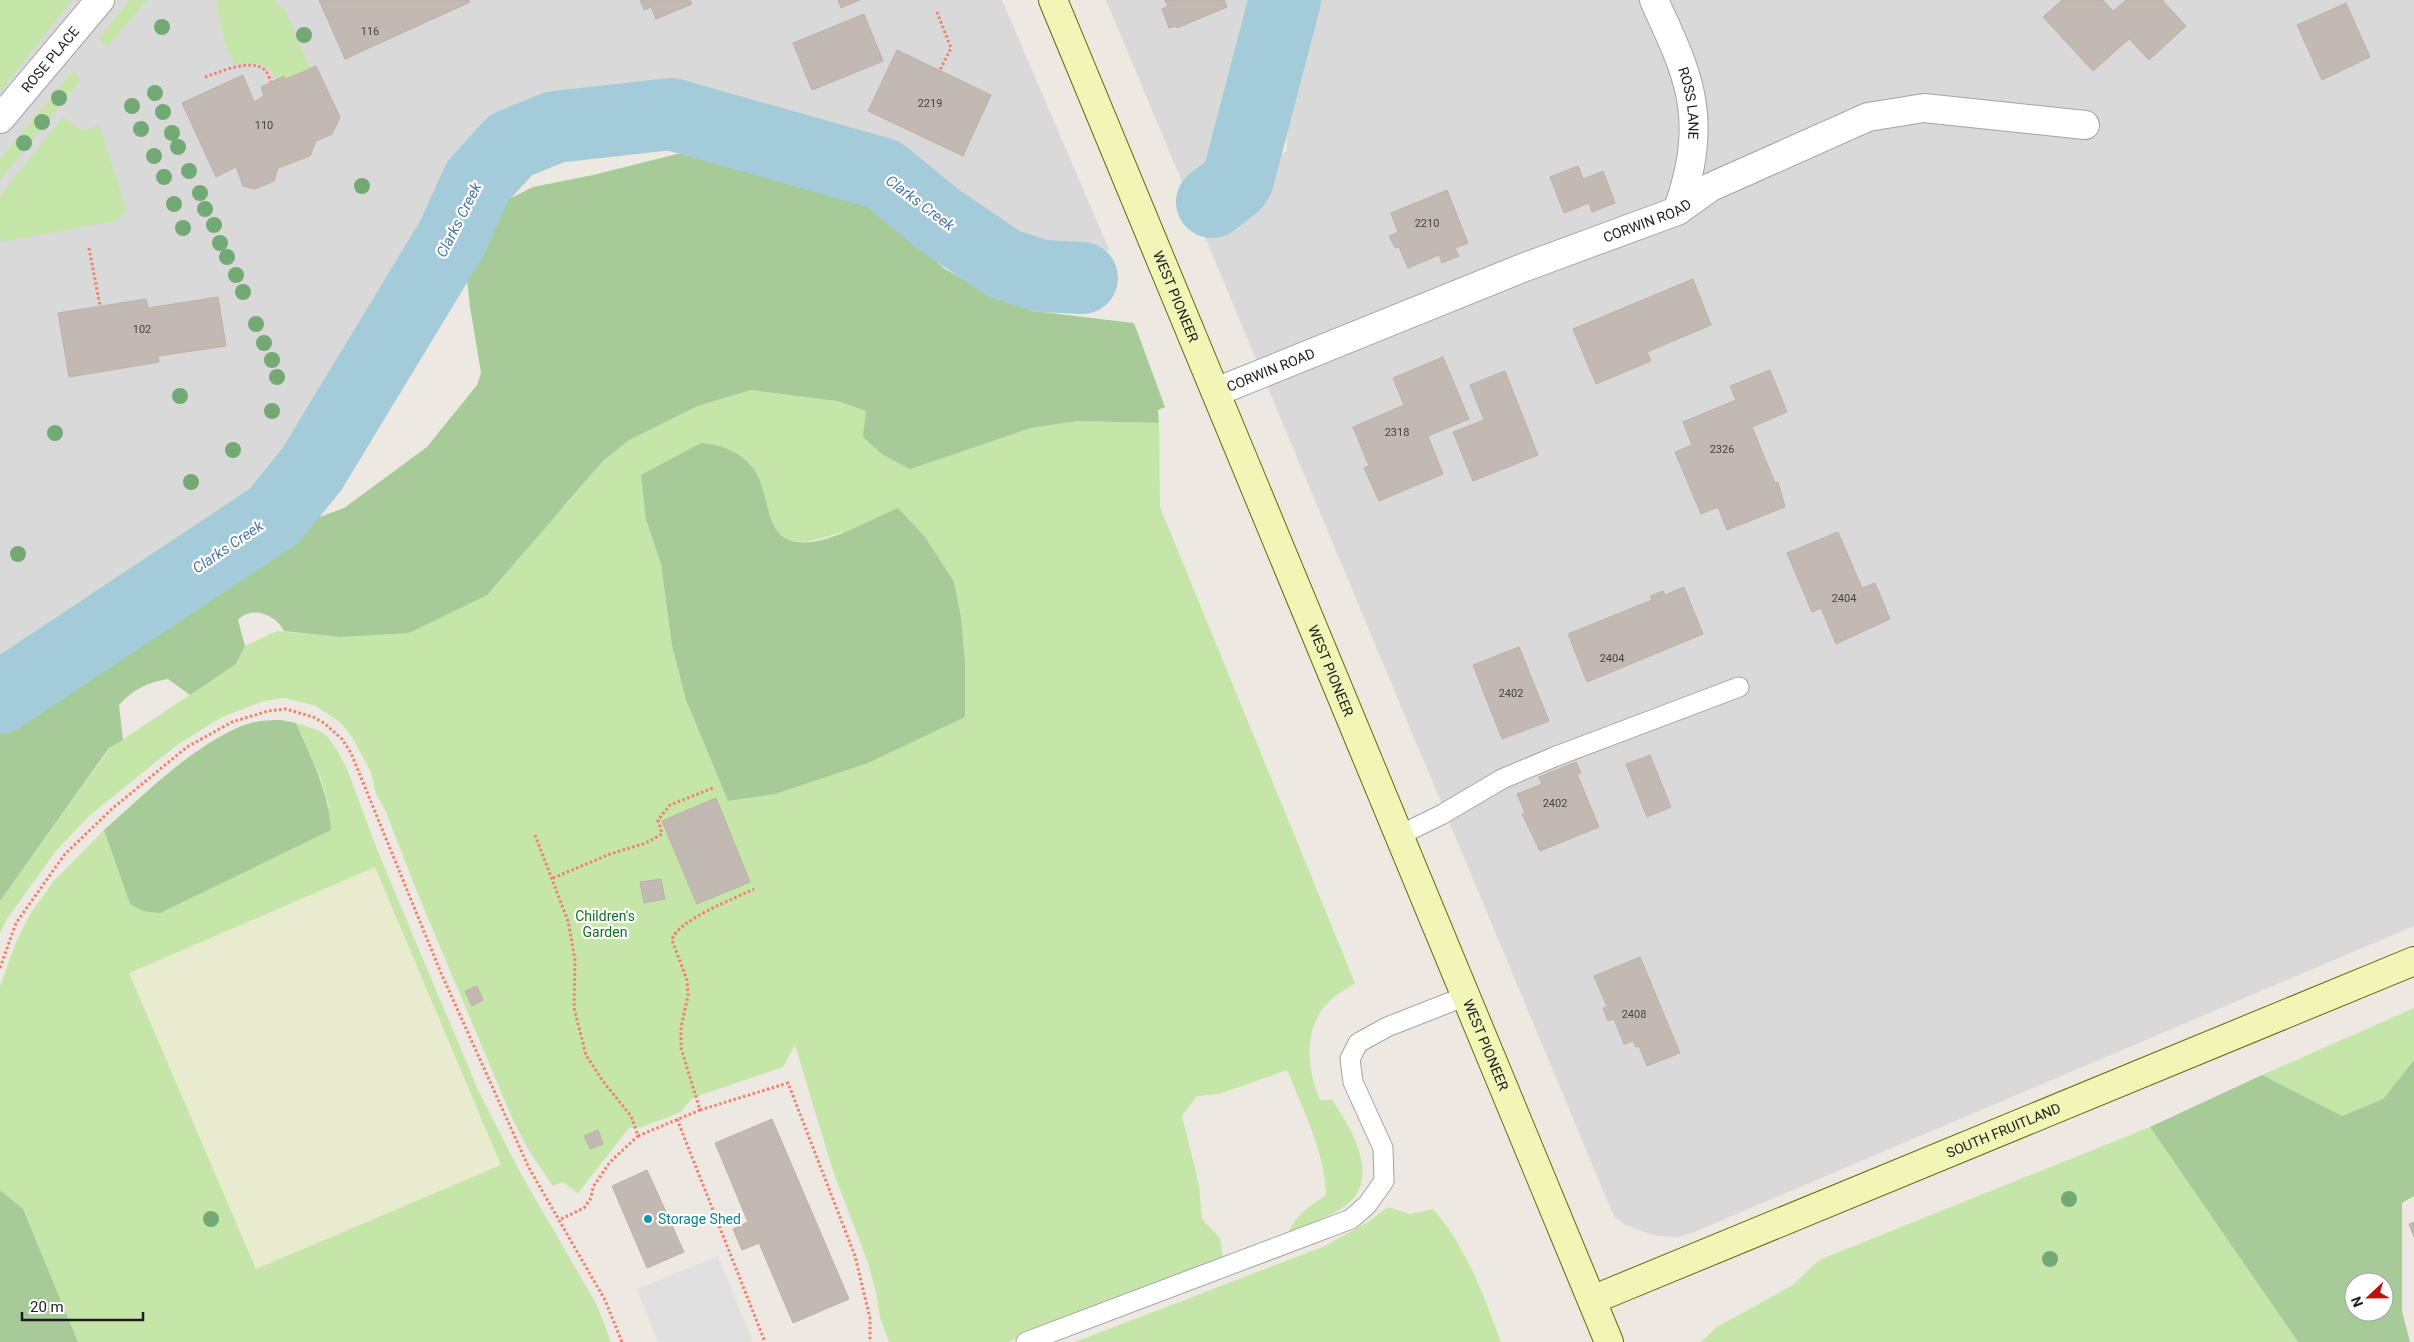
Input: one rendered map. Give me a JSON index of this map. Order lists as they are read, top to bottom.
{
  "streets": {
    "main road": ["WEST PIONEER", "SOUTH FRUITLAND"],
    "street": ["ROSE PLACE", "ROSS LANE", "CORWIN ROAD"]
  },
  "crossings": [
    ["ROSS LANE", "CORWIN ROAD"],
    ["CORWIN ROAD", "WEST PIONEER"],
    ["WEST PIONEER", "SOUTH FRUITLAND"]
  ],
  "water": ["Clarks Creek"],
  "parks": ["Children's Garden"],
  "places": ["Storage Shed"],
  "house_numbers": [
    "116",
    "2219",
    "110",
    "2210",
    "102",
    "2318",
    "2326",
    "2404",
    "2404",
    "2402",
    "2402",
    "2408"
  ],
  "scale_bar": "20 m",
  "north": "left"
}
